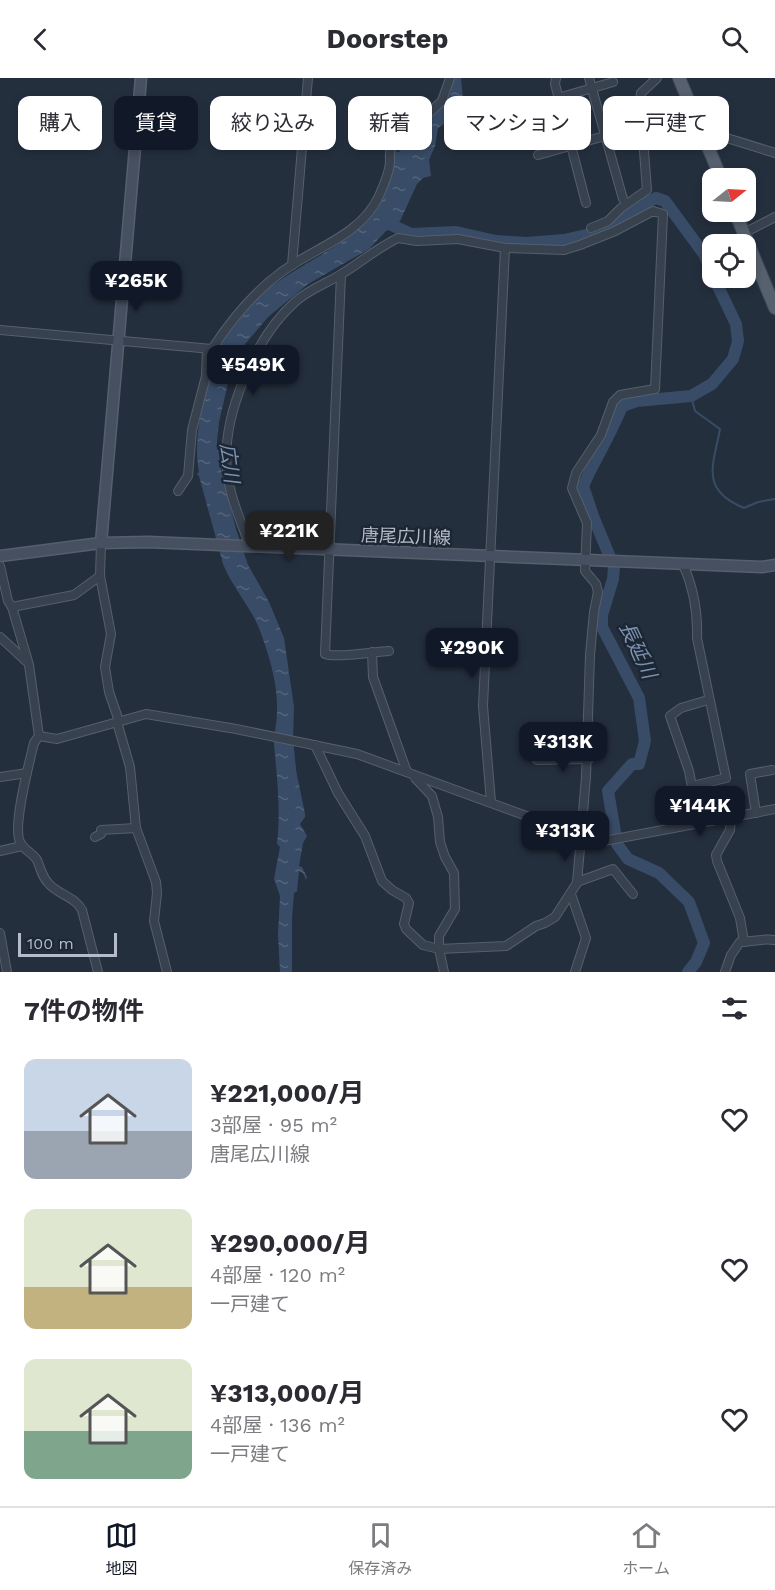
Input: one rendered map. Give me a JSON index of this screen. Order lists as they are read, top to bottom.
{
  "streets": {
    "main road": ["唐尾広川線"]
  },
  "water": ["広川", "長延川"],
  "scale_bar": "100 m",
  "north": "right",
  "page": {
    "header": "Doorstep",
    "chip": [
      "購入",
      "賃貸",
      "絞り込み",
      "新着",
      "マンション",
      "一戸建て"
    ],
    "price": [
      "¥265K",
      "¥549K",
      "¥221K",
      "¥290K",
      "¥313K",
      "¥144K",
      "¥313K"
    ],
    "scale": "100 m",
    "heading": "7件の物件",
    "list": [
      {
        "name": "¥221,000/月",
        "note": "3部屋 · 95 m² · 唐尾広川線"
      },
      {
        "name": "¥290,000/月",
        "note": "4部屋 · 120 m² · 一戸建て"
      },
      {
        "name": "¥313,000/月",
        "note": "4部屋 · 136 m² · 一戸建て"
      }
    ],
    "tabs": ["地図", "保存済み", "ホーム"]
  }
}
